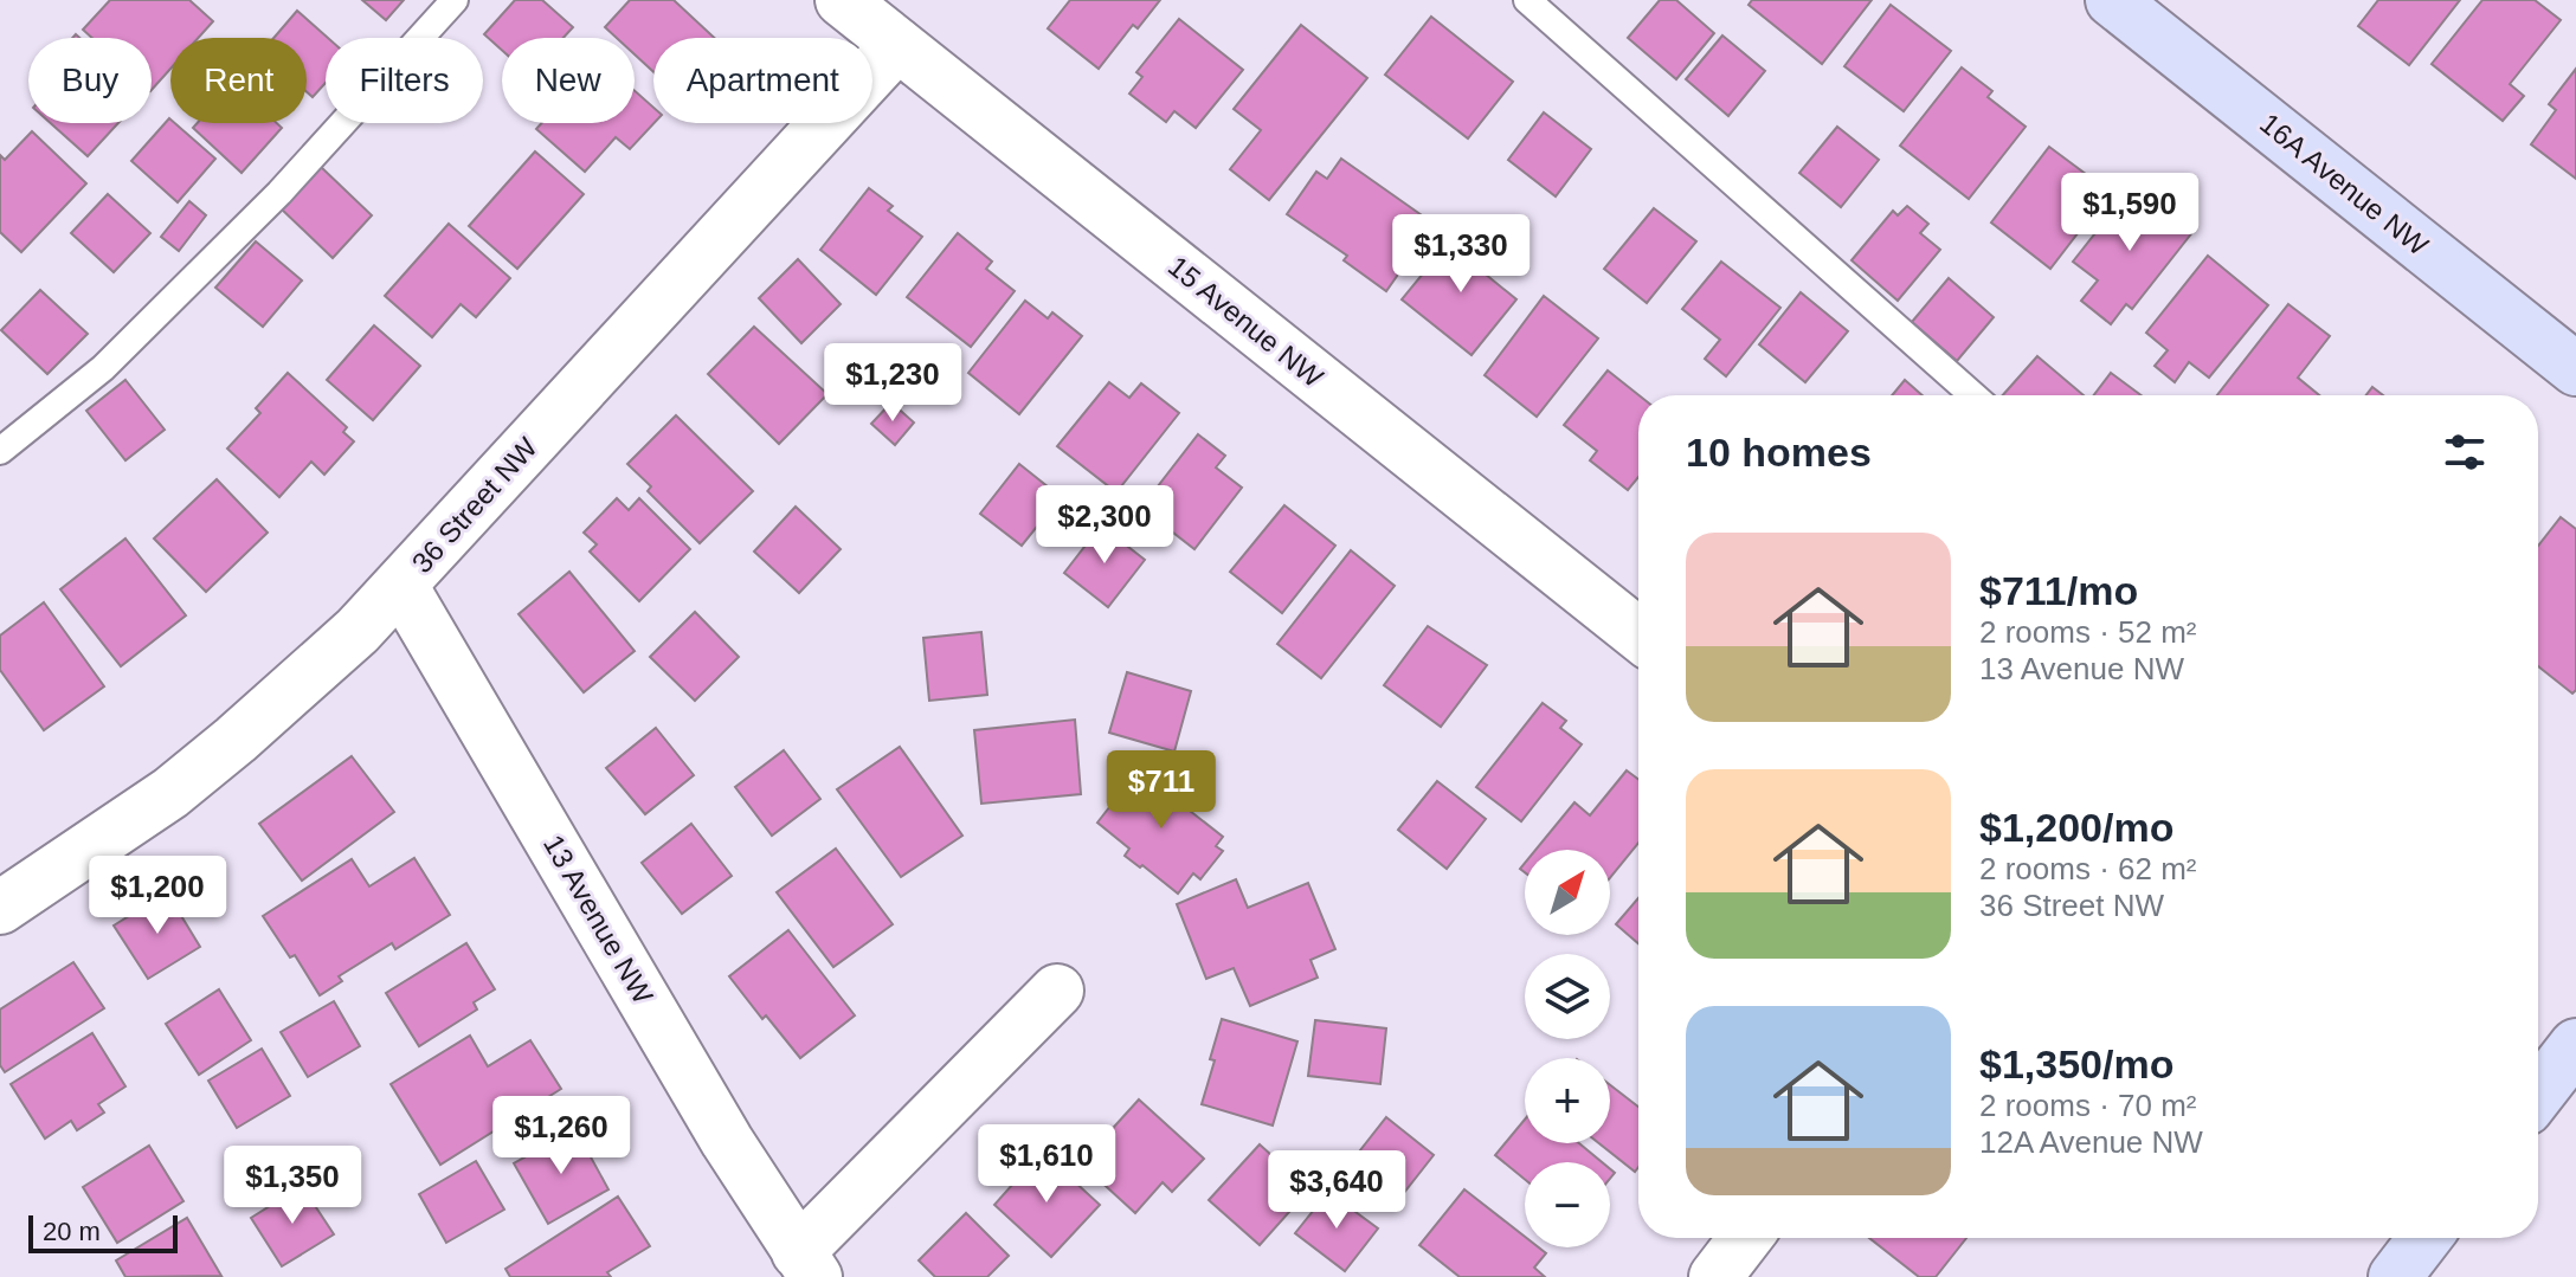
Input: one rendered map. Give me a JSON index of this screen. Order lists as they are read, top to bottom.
{
  "streets": {
    "street": [
      "16A Avenue NW",
      "15 Avenue NW",
      "36 Street NW",
      "13 Avenue NW"
    ]
  },
  "crossings": [
    ["15 Avenue NW", "36 Street NW"],
    ["36 Street NW", "13 Avenue NW"]
  ],
  "scale_bar": "20 m",
  "north": "top right",
  "page": {
    "chip": [
      "Buy",
      "Rent",
      "Filters",
      "New",
      "Apartment"
    ],
    "price": [
      "$1,590",
      "$1,330",
      "$1,230",
      "$2,300",
      "$711",
      "$1,200",
      "$1,260",
      "$1,610",
      "$1,350",
      "$3,640"
    ],
    "heading": "10 homes",
    "list": [
      {
        "name": "$711/mo",
        "note": "2 rooms · 52 m² · 13 Avenue NW"
      },
      {
        "name": "$1,200/mo",
        "note": "2 rooms · 62 m² · 36 Street NW"
      },
      {
        "name": "$1,350/mo",
        "note": "2 rooms · 70 m² · 12A Avenue NW"
      }
    ],
    "map_buttons": ["+", "−"],
    "scale": "20 m"
  }
}
